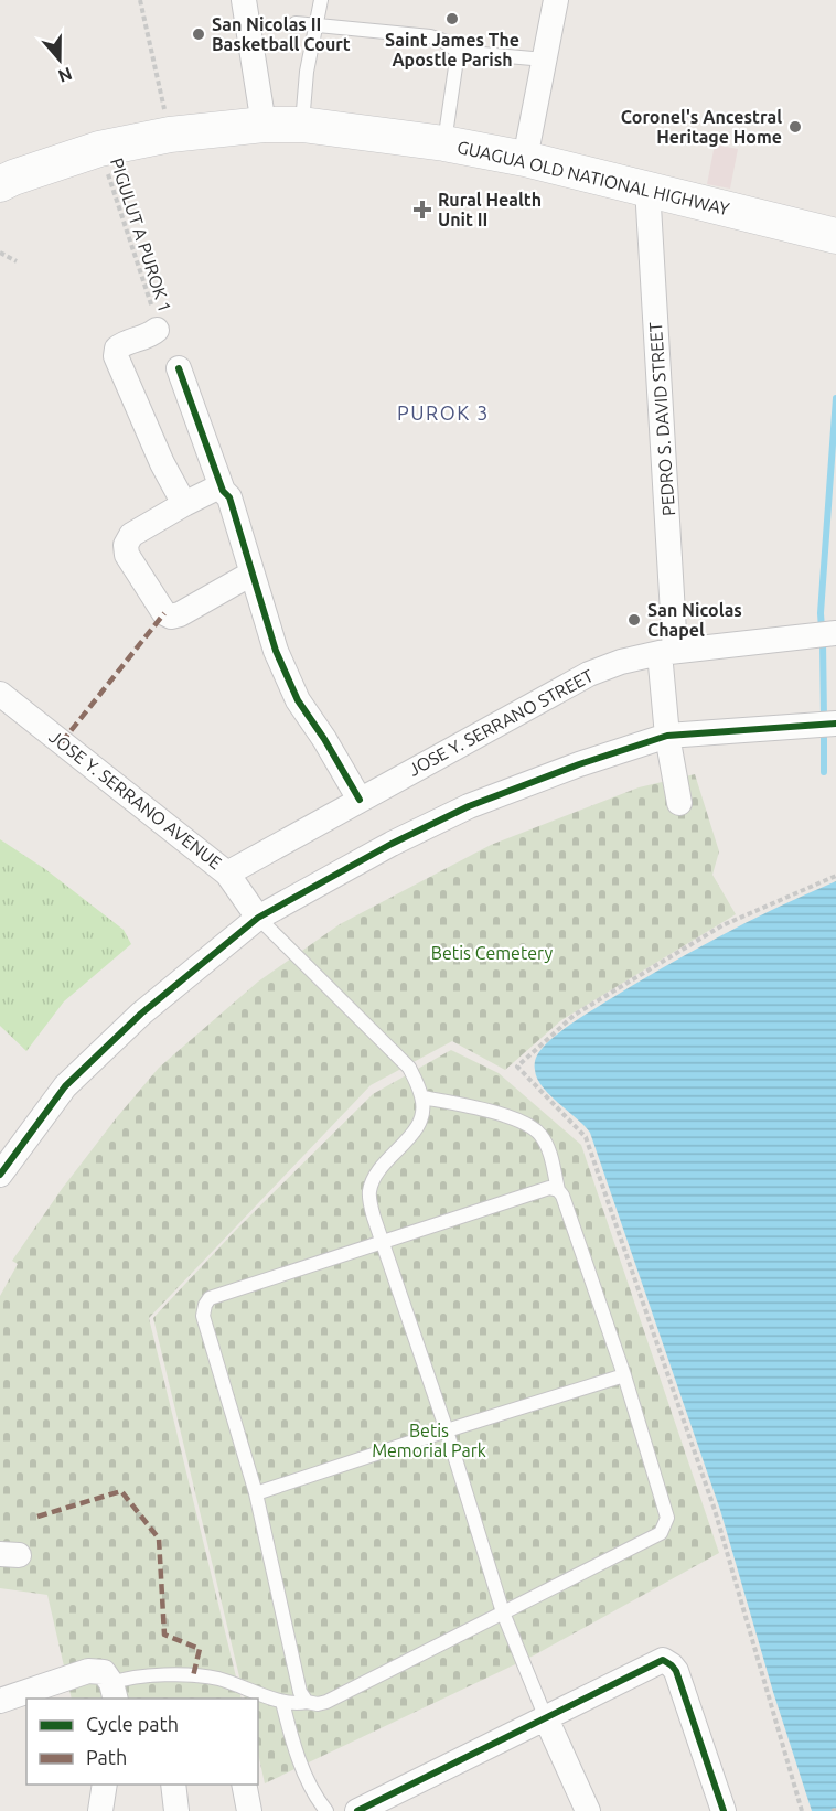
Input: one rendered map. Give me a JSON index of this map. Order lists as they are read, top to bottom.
{
  "streets": {
    "main road": ["GUAGUA OLD NATIONAL HIGHWAY"],
    "street": ["PEDRO S. DAVID STREET", "JOSE Y. SERRANO STREET", "JOSE Y. SERRANO AVENUE"],
    "path": ["PIGULUT A PUROK 1"]
  },
  "crossings": [
    ["GUAGUA OLD NATIONAL HIGHWAY", "PIGULUT A PUROK 1"],
    ["GUAGUA OLD NATIONAL HIGHWAY", "PEDRO S. DAVID STREET"],
    ["PEDRO S. DAVID STREET", "JOSE Y. SERRANO STREET"],
    ["JOSE Y. SERRANO STREET", "JOSE Y. SERRANO AVENUE"]
  ],
  "districts": ["PUROK 3"],
  "parks": ["Betis Cemetery", "Betis Memorial Park"],
  "places": {
    "other": [
      "Saint James The Apostle Parish",
      "San Nicolas II Basketball Court",
      "Coronel's Ancestral Heritage Home",
      "San Nicolas Chapel"
    ],
    "health": ["Rural Health Unit II"]
  },
  "legend": ["Cycle path", "Path"],
  "north": "bottom"
}
